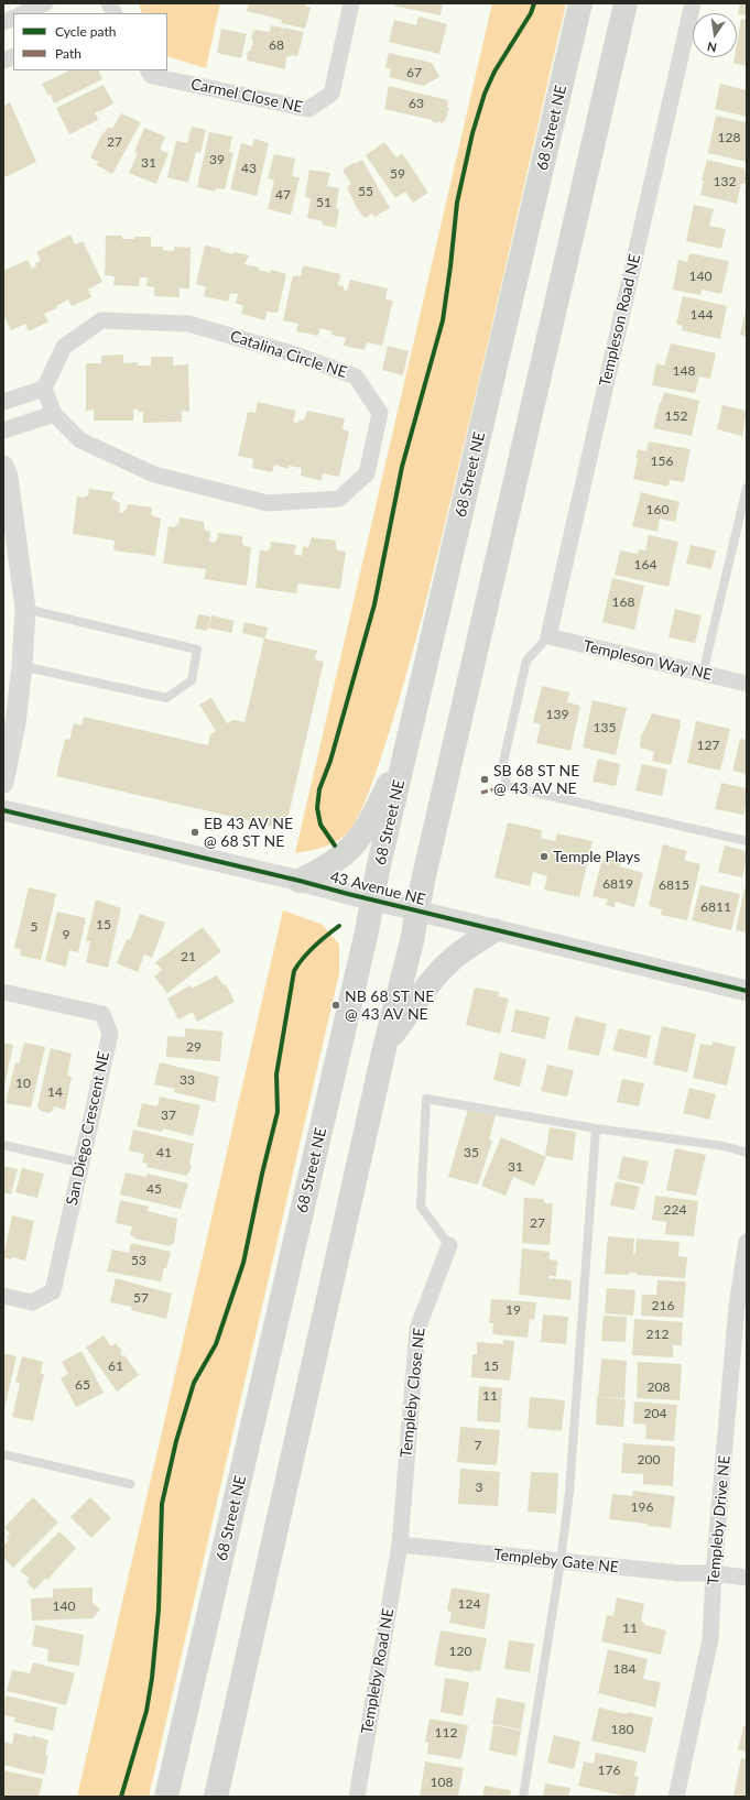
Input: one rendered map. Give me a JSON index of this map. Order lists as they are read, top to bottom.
{
  "streets": {
    "main road": ["68 Street NE"],
    "street": [
      "Carmel Close NE",
      "Templeson Road NE",
      "Catalina Circle NE",
      "Templeson Way NE",
      "43 Avenue NE",
      "San Diego Crescent NE",
      "Templeby Close NE",
      "Templeby Drive NE",
      "Templeby Gate NE",
      "Templeby Road NE"
    ]
  },
  "crossings": [
    ["68 Street NE", "43 Avenue NE"],
    ["Templeson Road NE", "Templeson Way NE"],
    ["Templeby Close NE", "Templeby Gate NE"],
    ["Templeby Close NE", "Templeby Road NE"],
    ["Templeby Drive NE", "Templeby Gate NE"],
    ["Templeby Gate NE", "Templeby Road NE"]
  ],
  "places": [
    "SB 68 ST NE @ 43 AV NE",
    "EB 43 AV NE @ 68 ST NE",
    "Temple Plays",
    "NB 68 ST NE @ 43 AV NE"
  ],
  "house_numbers": [
    "68",
    "67",
    "63",
    "128",
    "27",
    "39",
    "31",
    "43",
    "59",
    "132",
    "55",
    "47",
    "51",
    "140",
    "144",
    "148",
    "152",
    "156",
    "160",
    "164",
    "168",
    "139",
    "135",
    "127",
    "6819",
    "6815",
    "6811",
    "15",
    "5",
    "9",
    "21",
    "29",
    "33",
    "10",
    "14",
    "37",
    "41",
    "35",
    "31",
    "45",
    "224",
    "27",
    "53",
    "57",
    "216",
    "19",
    "212",
    "61",
    "15",
    "65",
    "208",
    "11",
    "204",
    "7",
    "200",
    "3",
    "196",
    "124",
    "140",
    "11",
    "120",
    "184",
    "180",
    "112",
    "176",
    "108"
  ],
  "legend": ["Cycle path", "Path"],
  "north": "bottom"
}
